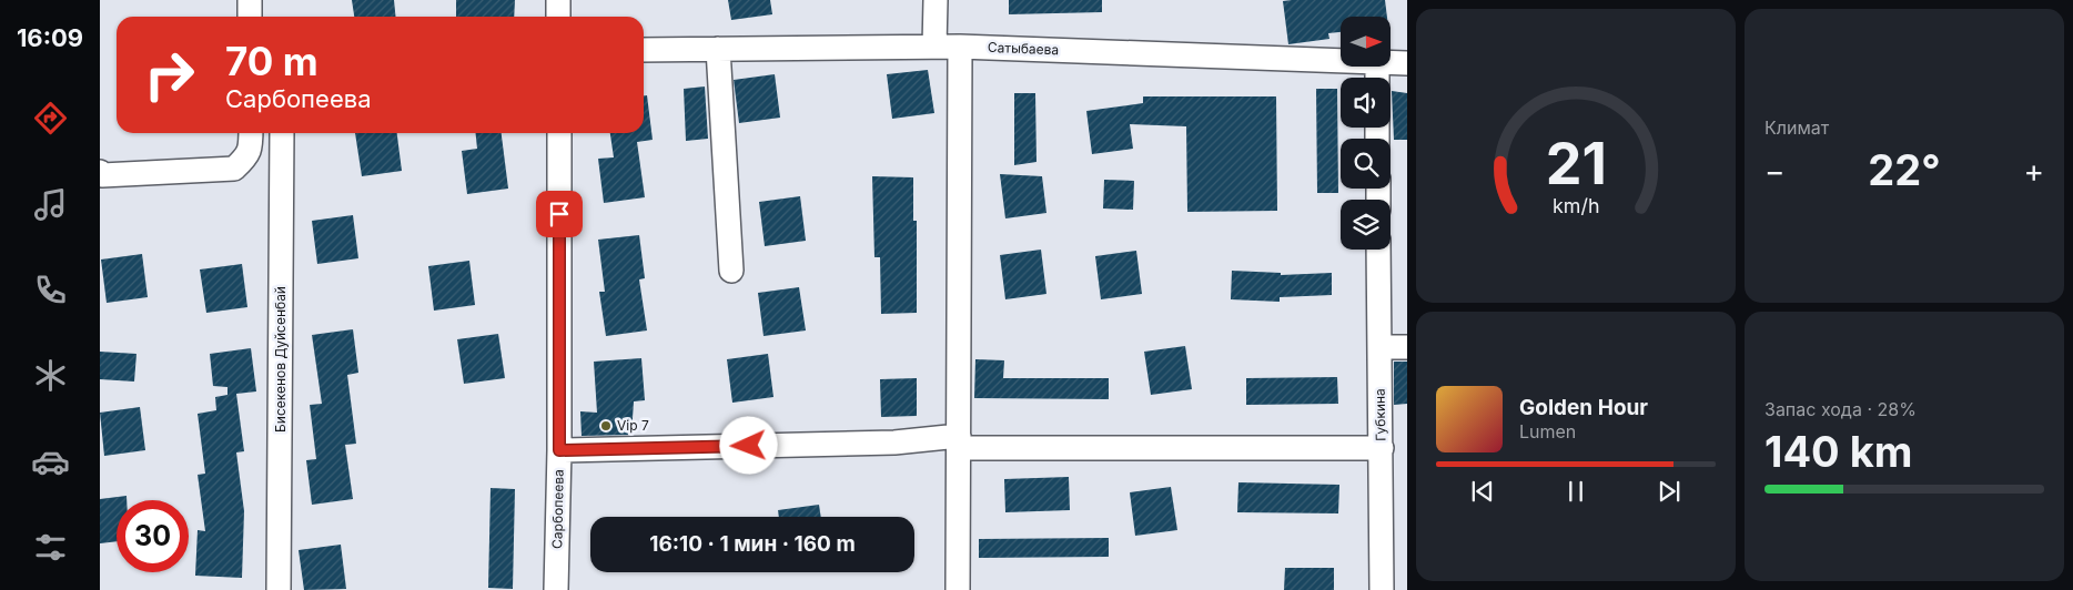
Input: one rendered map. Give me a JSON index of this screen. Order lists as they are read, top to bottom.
{
  "streets": {
    "street": [
      "Сатыбаева",
      "Бисекенов Дуйсенбай",
      "Губкина",
      "Сарбопеева"
    ]
  },
  "places": ["Vip 7"],
  "north": "right",
  "page": {
    "tabs": "16:09",
    "tile": [
      "Климат",
      ["Запас хода · 28%", "140 km"]
    ],
    "turn": ["70 m", "Сарбопеева"],
    "heat": ["−", "22°", "+"],
    "song": ["Golden Hour", "Lumen"],
    "limit": "30",
    "trip": "16:10 · 1 мин · 160 m",
    "gauge": ["21", "km/h"]
  }
}
